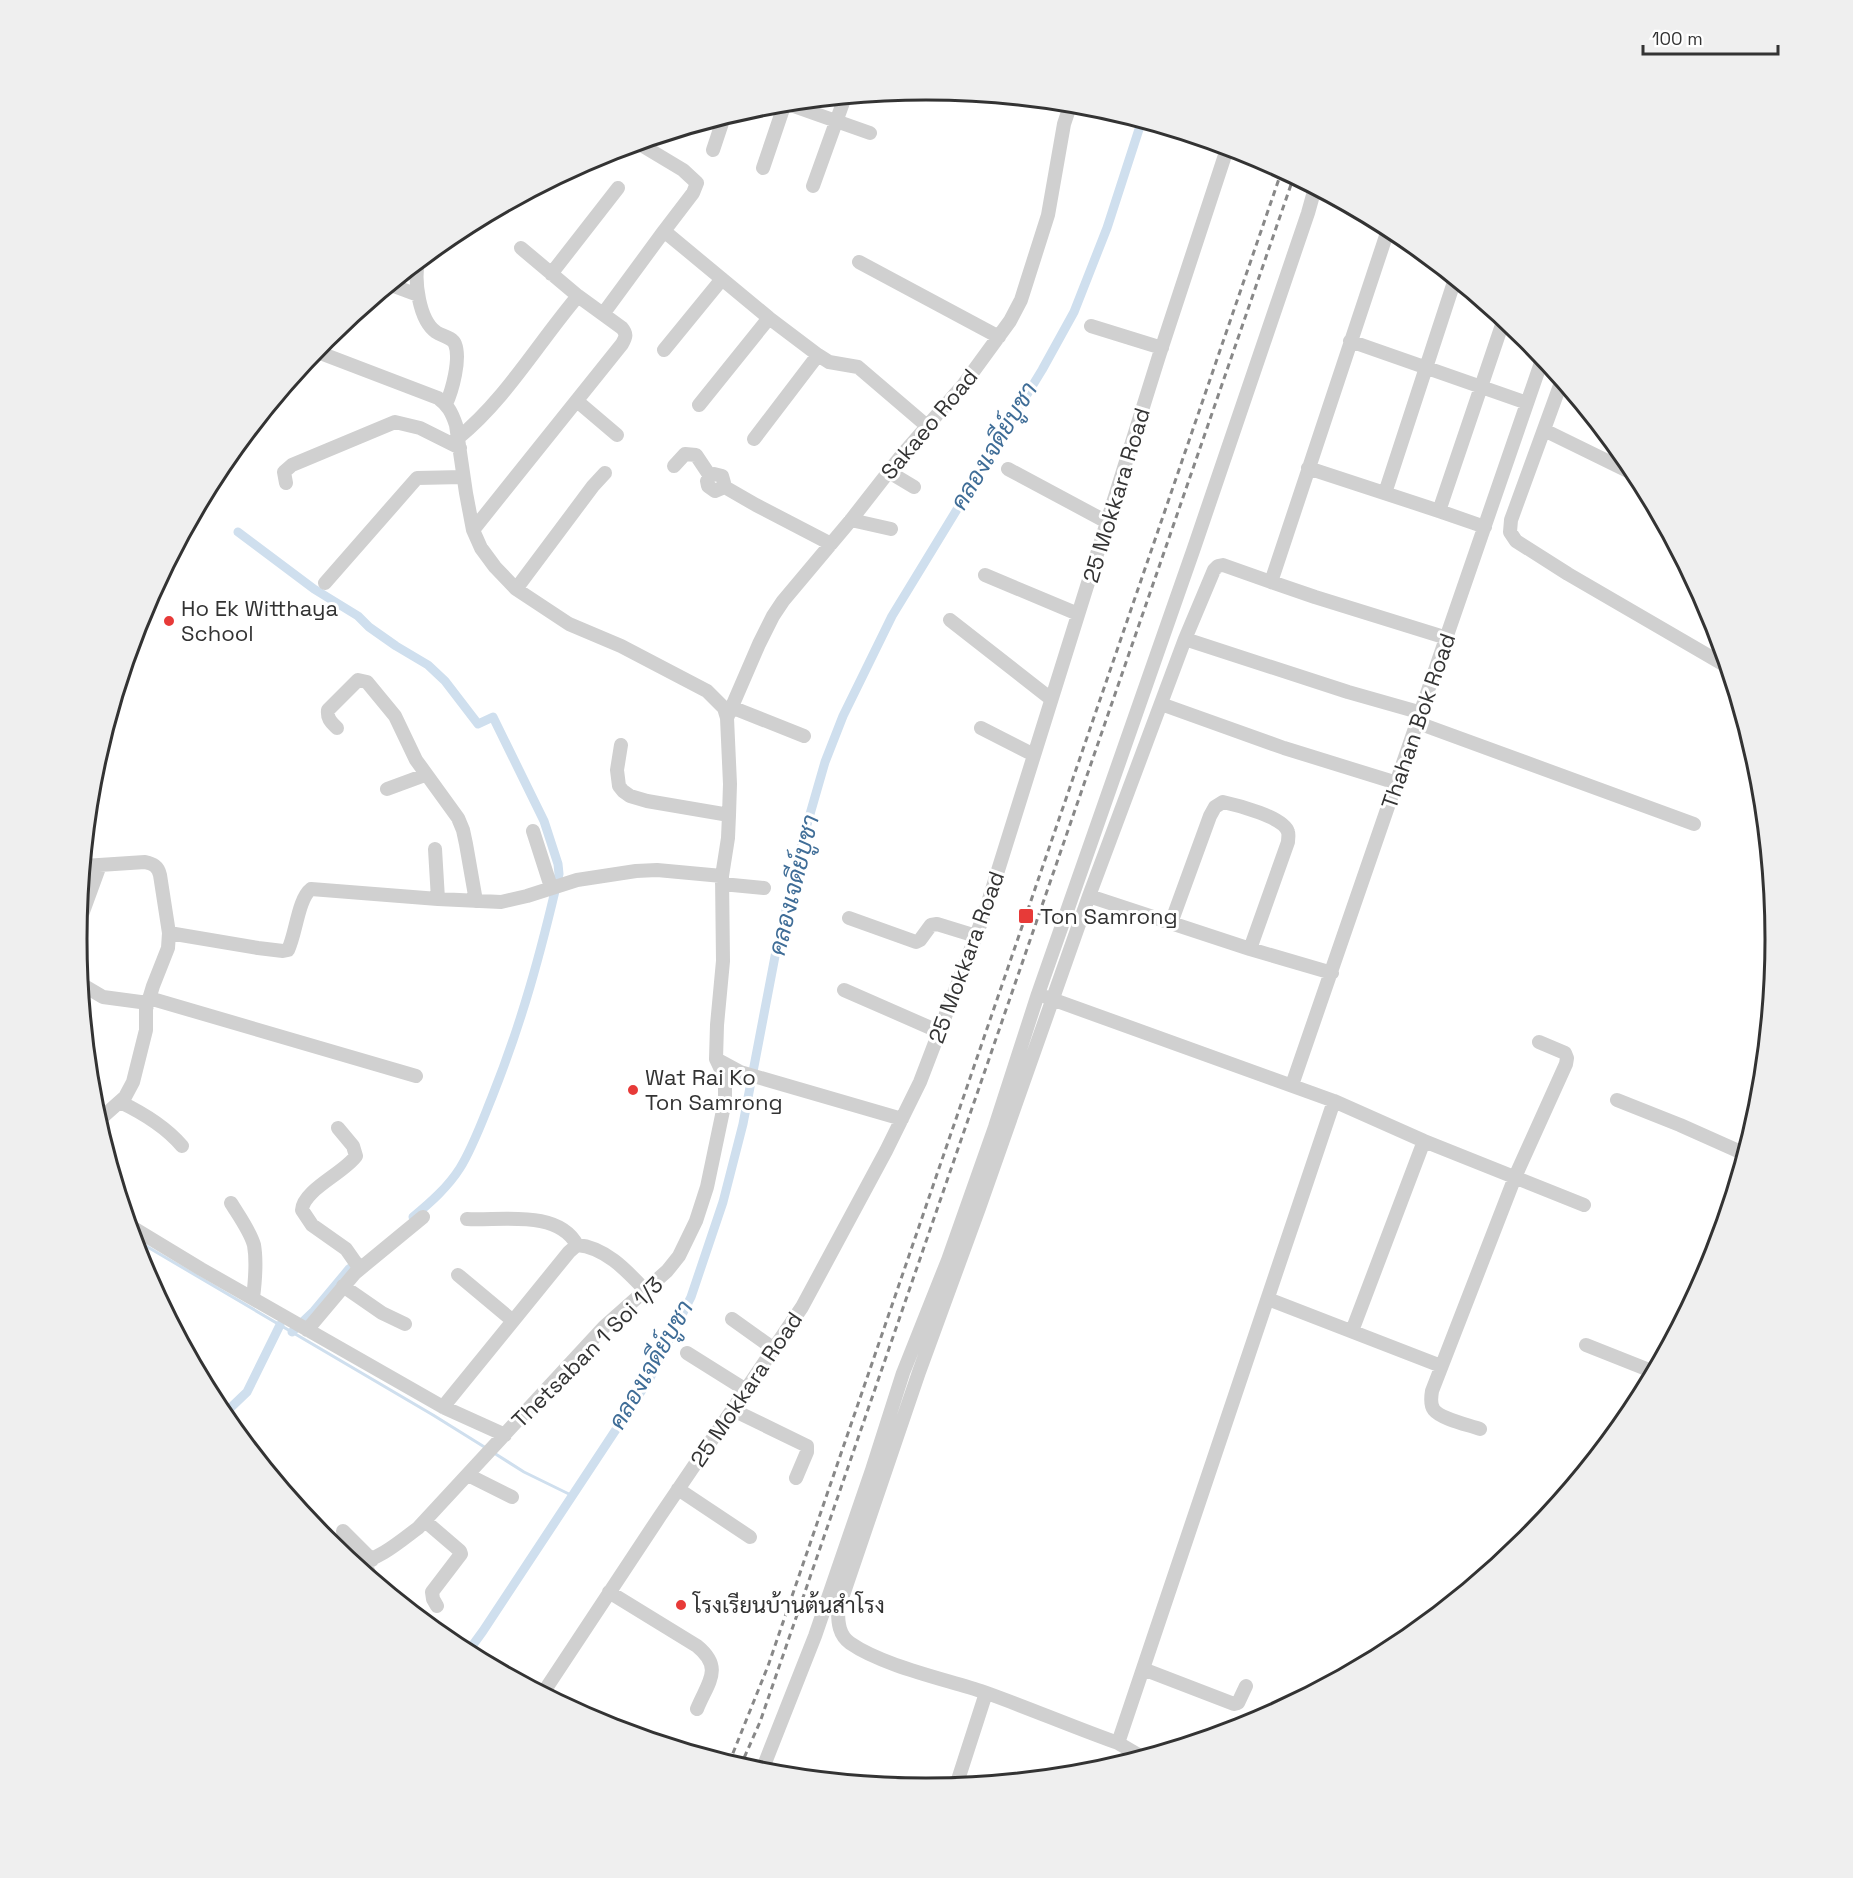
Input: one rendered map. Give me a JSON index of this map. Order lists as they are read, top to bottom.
{
  "streets": {
    "street": [
      "Sakaeo Road",
      "25 Mokkara Road",
      "Thahan Bok Road",
      "Thetsaban 1 Soi 1/3"
    ]
  },
  "water": ["คลองเจดีย์บูชา"],
  "places": {
    "other": ["Ho Ek Witthaya School", "Wat Rai Ko Ton Samrong", "โรงเรียนบ้านต้นสำโรง"],
    "transit": ["Ton Samrong"]
  },
  "scale_bar": "100 m"
}
